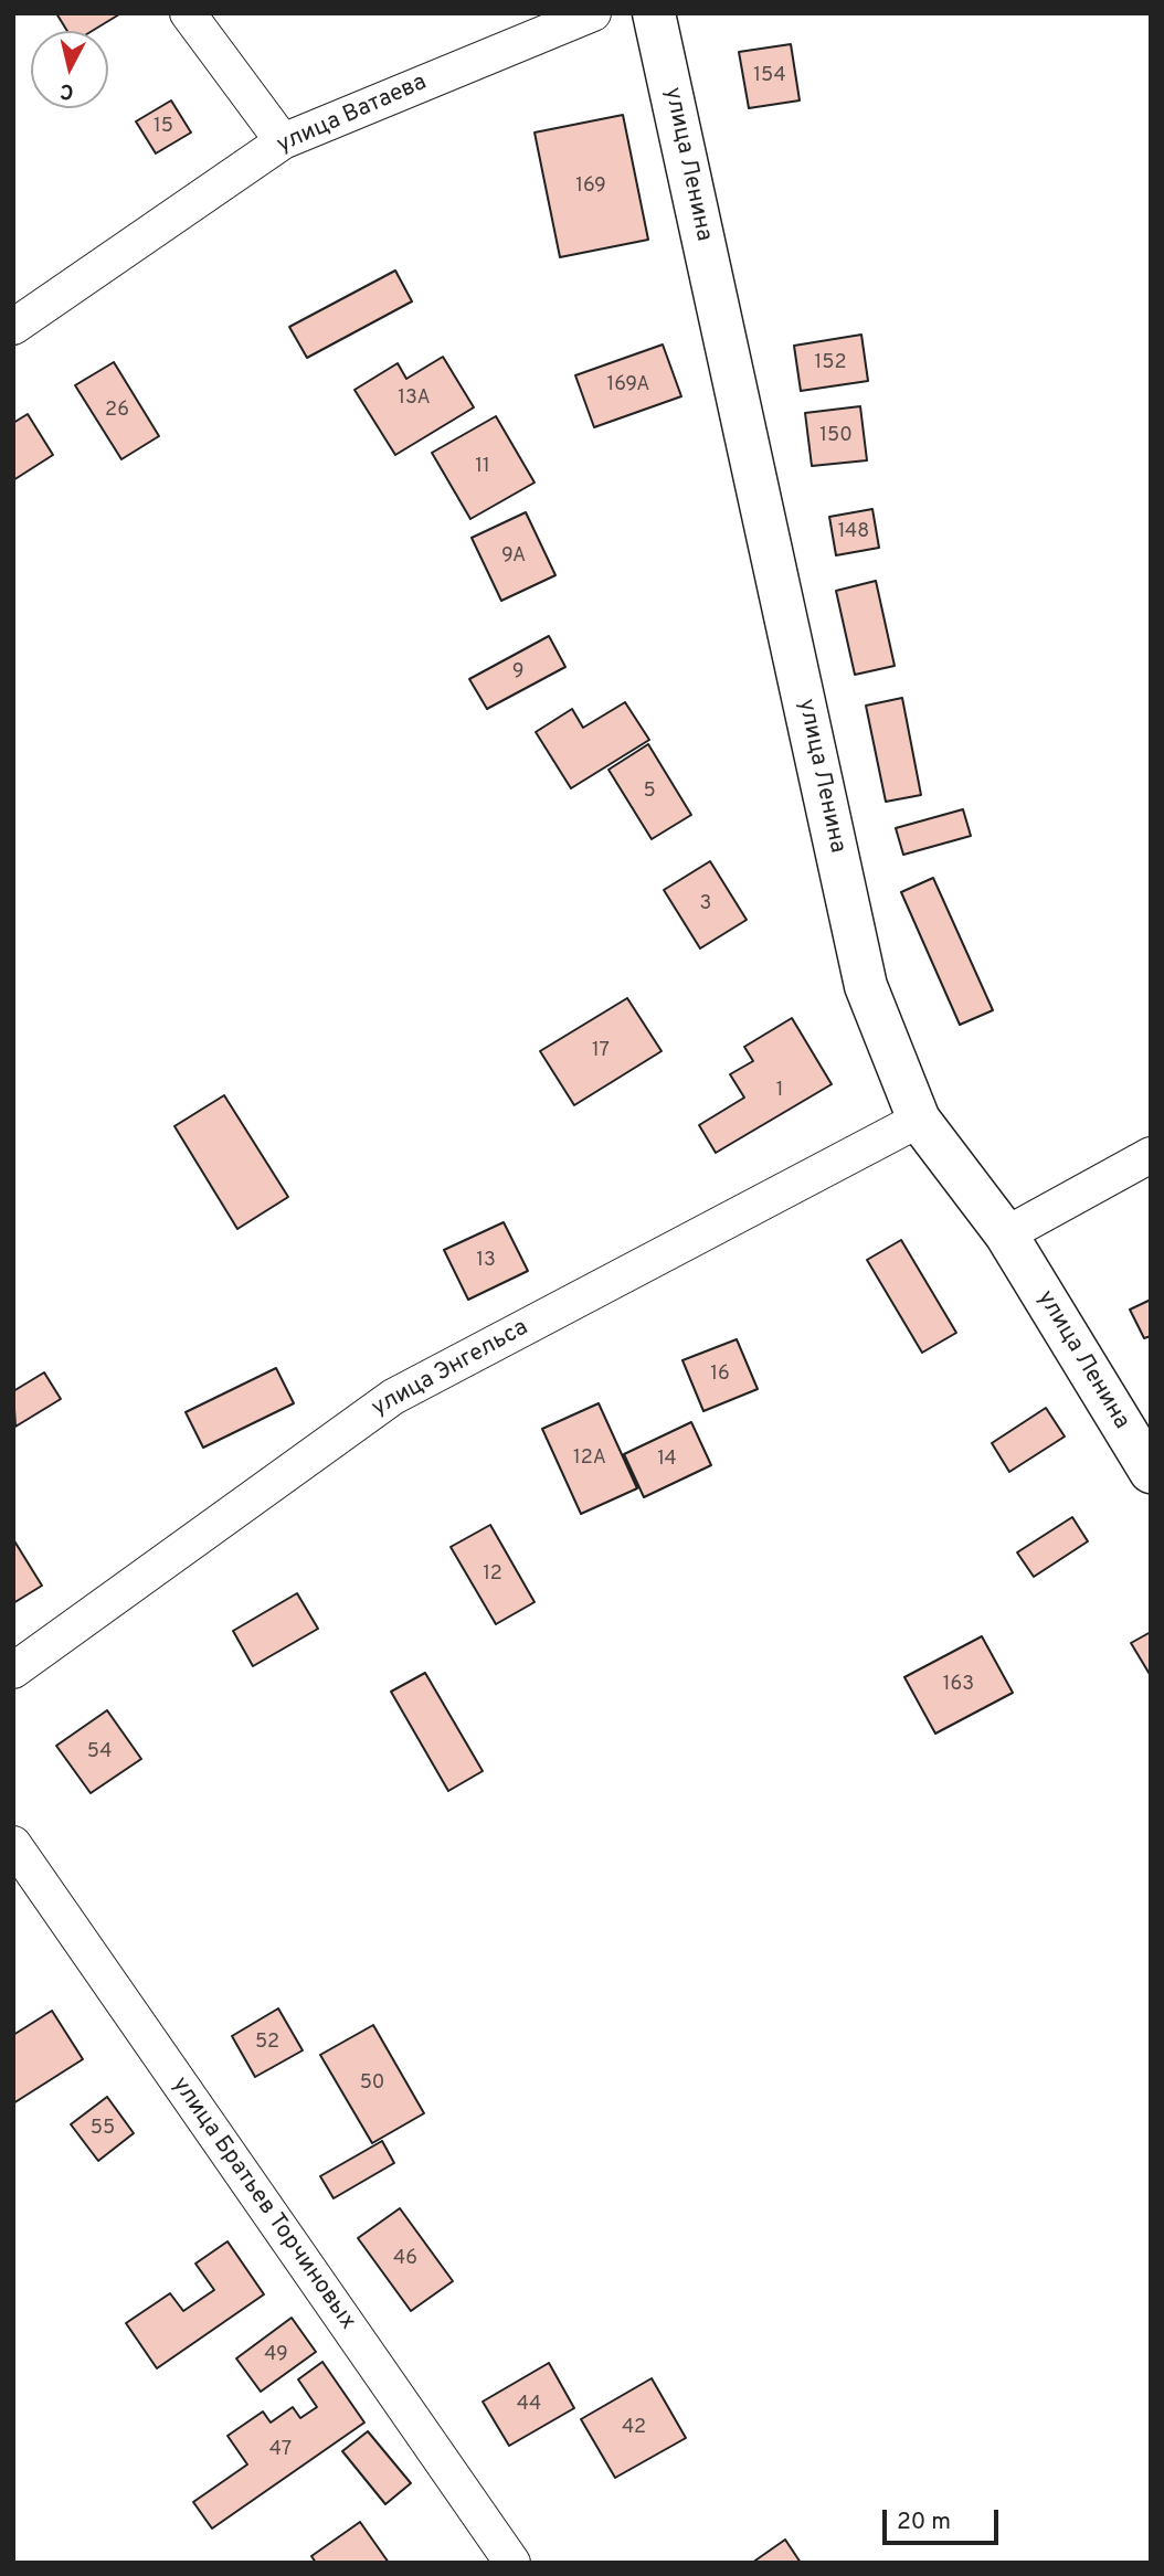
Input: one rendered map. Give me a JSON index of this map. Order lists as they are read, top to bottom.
{
  "streets": {
    "street": [
      "улица Ватаева",
      "улица Ленина",
      "улица Энгельса",
      "улица Братьев Торчиновых"
    ]
  },
  "crossings": [
    ["улица Ленина", "улица Энгельса"]
  ],
  "house_numbers": [
    "154",
    "15",
    "169",
    "152",
    "169А",
    "13А",
    "26",
    "150",
    "11",
    "148",
    "9А",
    "9",
    "5",
    "3",
    "17",
    "1",
    "13",
    "16",
    "12А",
    "14",
    "12",
    "163",
    "54",
    "52",
    "50",
    "55",
    "46",
    "49",
    "44",
    "42",
    "47"
  ],
  "scale_bar": "20 m",
  "north": "bottom"
}
